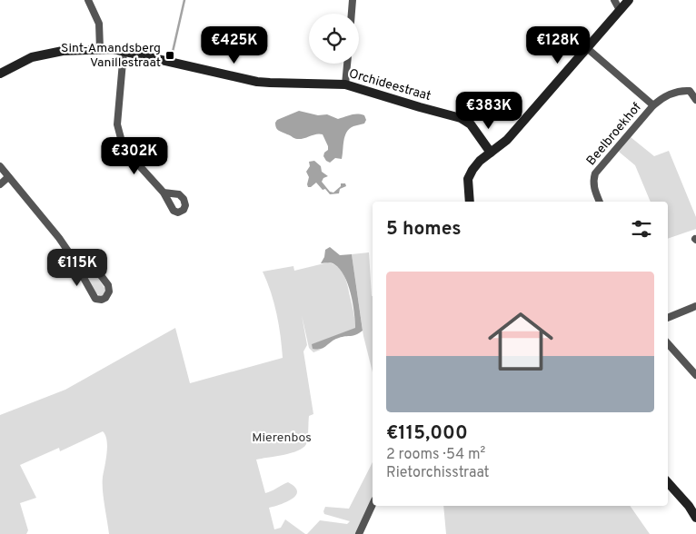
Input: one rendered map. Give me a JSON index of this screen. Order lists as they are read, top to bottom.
{
  "streets": {
    "street": ["Orchideestraat", "Beelbroekhof"]
  },
  "parks": ["Mierenbos"],
  "places": {
    "transit": ["Sint-Amandsberg Vanillestraat"]
  },
  "page": {
    "price": [
      "€425K",
      "€128K",
      "€383K",
      "€302K",
      "€115K"
    ],
    "heading": "5 homes",
    "list": [
      {
        "name": "€115,000",
        "note": "2 rooms · 54 m² · Rietorchisstraat"
      }
    ]
  }
}
